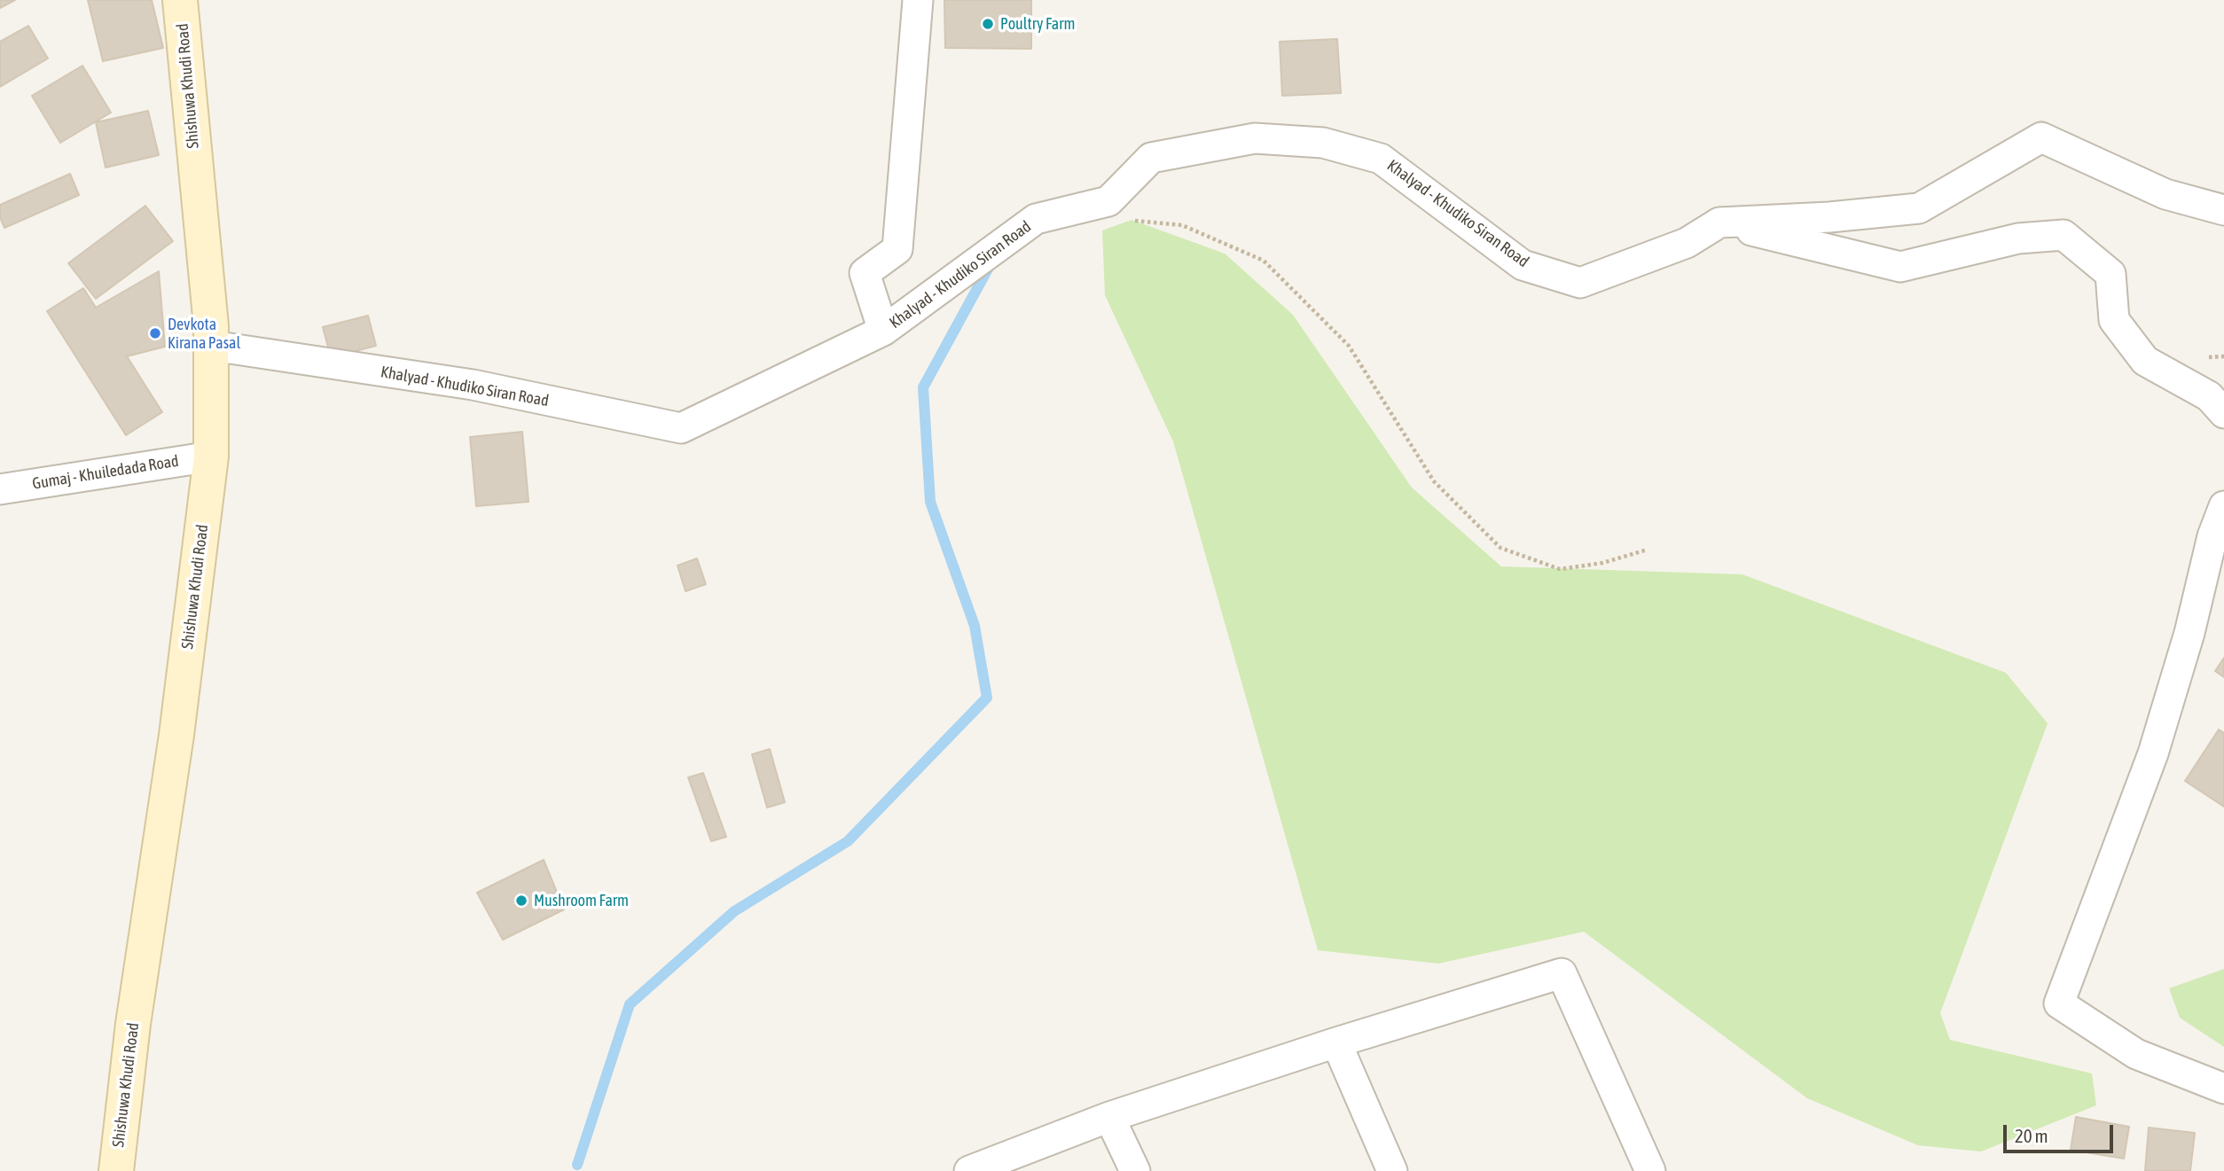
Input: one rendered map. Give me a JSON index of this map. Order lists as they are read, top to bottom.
{
  "streets": {
    "main road": ["Shishuwa Khudi Road"],
    "street": ["Khalyad - Khudiko Siran Road", "Gumaj - Khuiledada Road"]
  },
  "crossings": [
    ["Shishuwa Khudi Road", "Khalyad - Khudiko Siran Road"],
    ["Shishuwa Khudi Road", "Gumaj - Khuiledada Road"]
  ],
  "places": ["Poultry Farm", "Devkota Kirana Pasal", "Mushroom Farm"],
  "scale_bar": "20 m"
}
